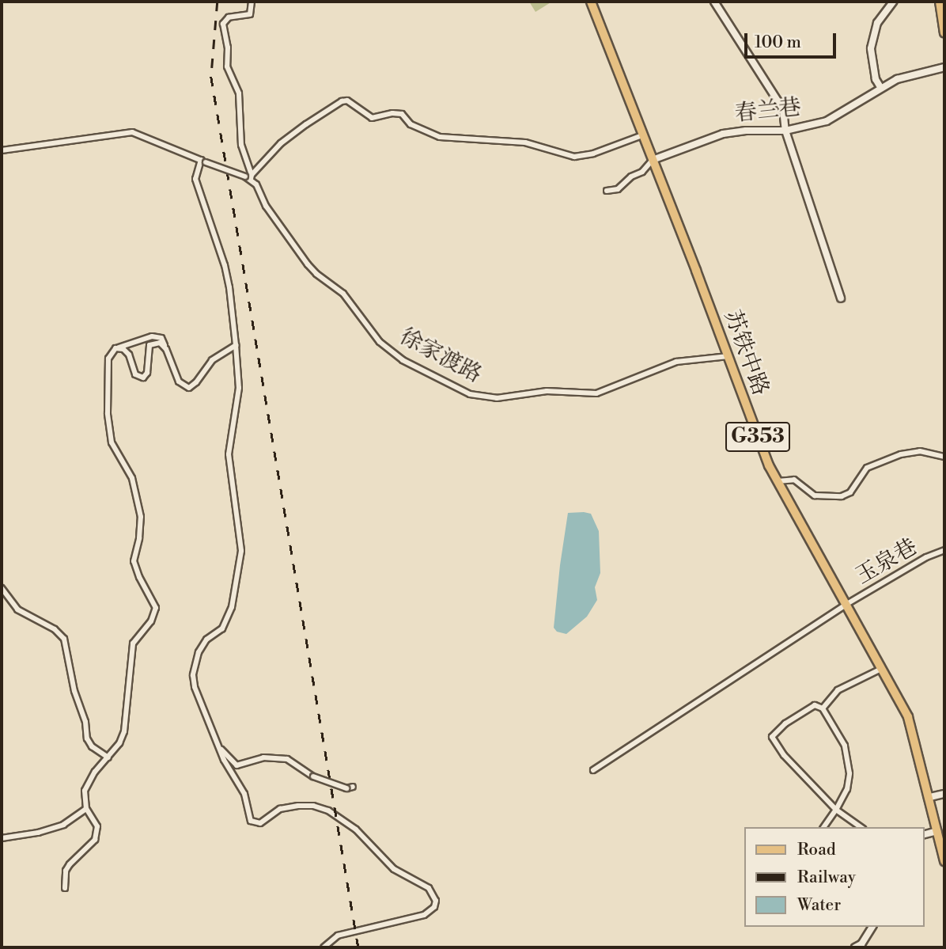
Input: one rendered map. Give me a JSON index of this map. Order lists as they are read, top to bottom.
{
  "streets": {
    "highway": ["苏铁中路", "G353"],
    "street": ["春兰巷", "徐家渡路", "玉泉巷"]
  },
  "crossings": [
    ["春兰巷", "苏铁中路"],
    ["苏铁中路", "徐家渡路"],
    ["苏铁中路", "玉泉巷"]
  ],
  "legend": ["Road", "Railway", "Water"],
  "scale_bar": "100 m"
}
